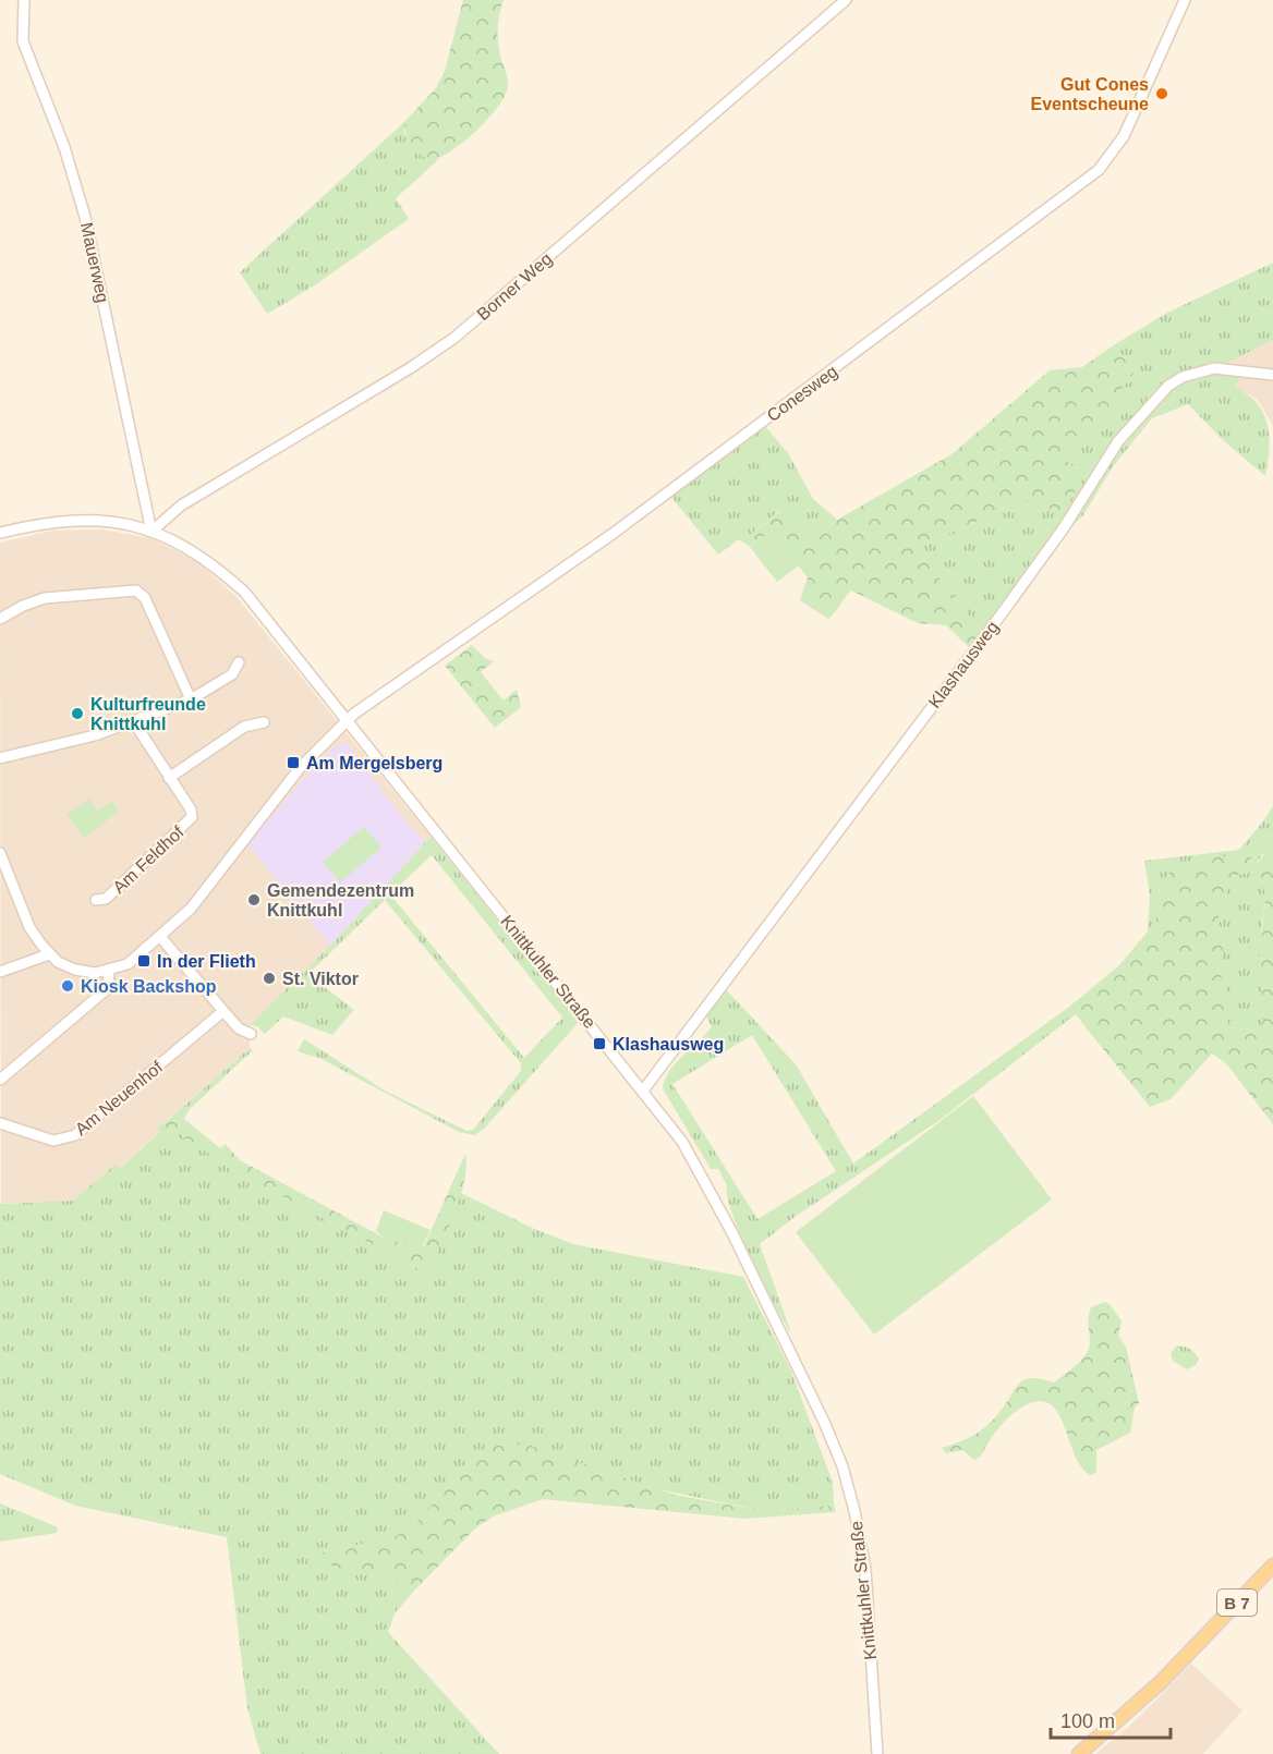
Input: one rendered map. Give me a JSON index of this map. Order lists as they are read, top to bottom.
{
  "streets": {
    "main road": ["B 7"],
    "street": [
      "Mauerweg",
      "Borner Weg",
      "Conesweg",
      "Klashausweg",
      "Am Feldhof",
      "Knittkuhler Straße",
      "Am Neuenhof"
    ]
  },
  "crossings": [
    ["Mauerweg", "Borner Weg"],
    ["Mauerweg", "Knittkuhler Straße"],
    ["Borner Weg", "Knittkuhler Straße"],
    ["Conesweg", "Knittkuhler Straße"],
    ["Klashausweg", "Knittkuhler Straße"]
  ],
  "places": {
    "other": [
      "Gut Cones Eventscheune",
      "Kulturfreunde Knittkuhl",
      "Gemendezentrum Knittkuhl",
      "St. Viktor",
      "Kiosk Backshop"
    ],
    "transit": ["Am Mergelsberg", "In der Flieth", "Klashausweg"]
  },
  "scale_bar": "100 m"
}
